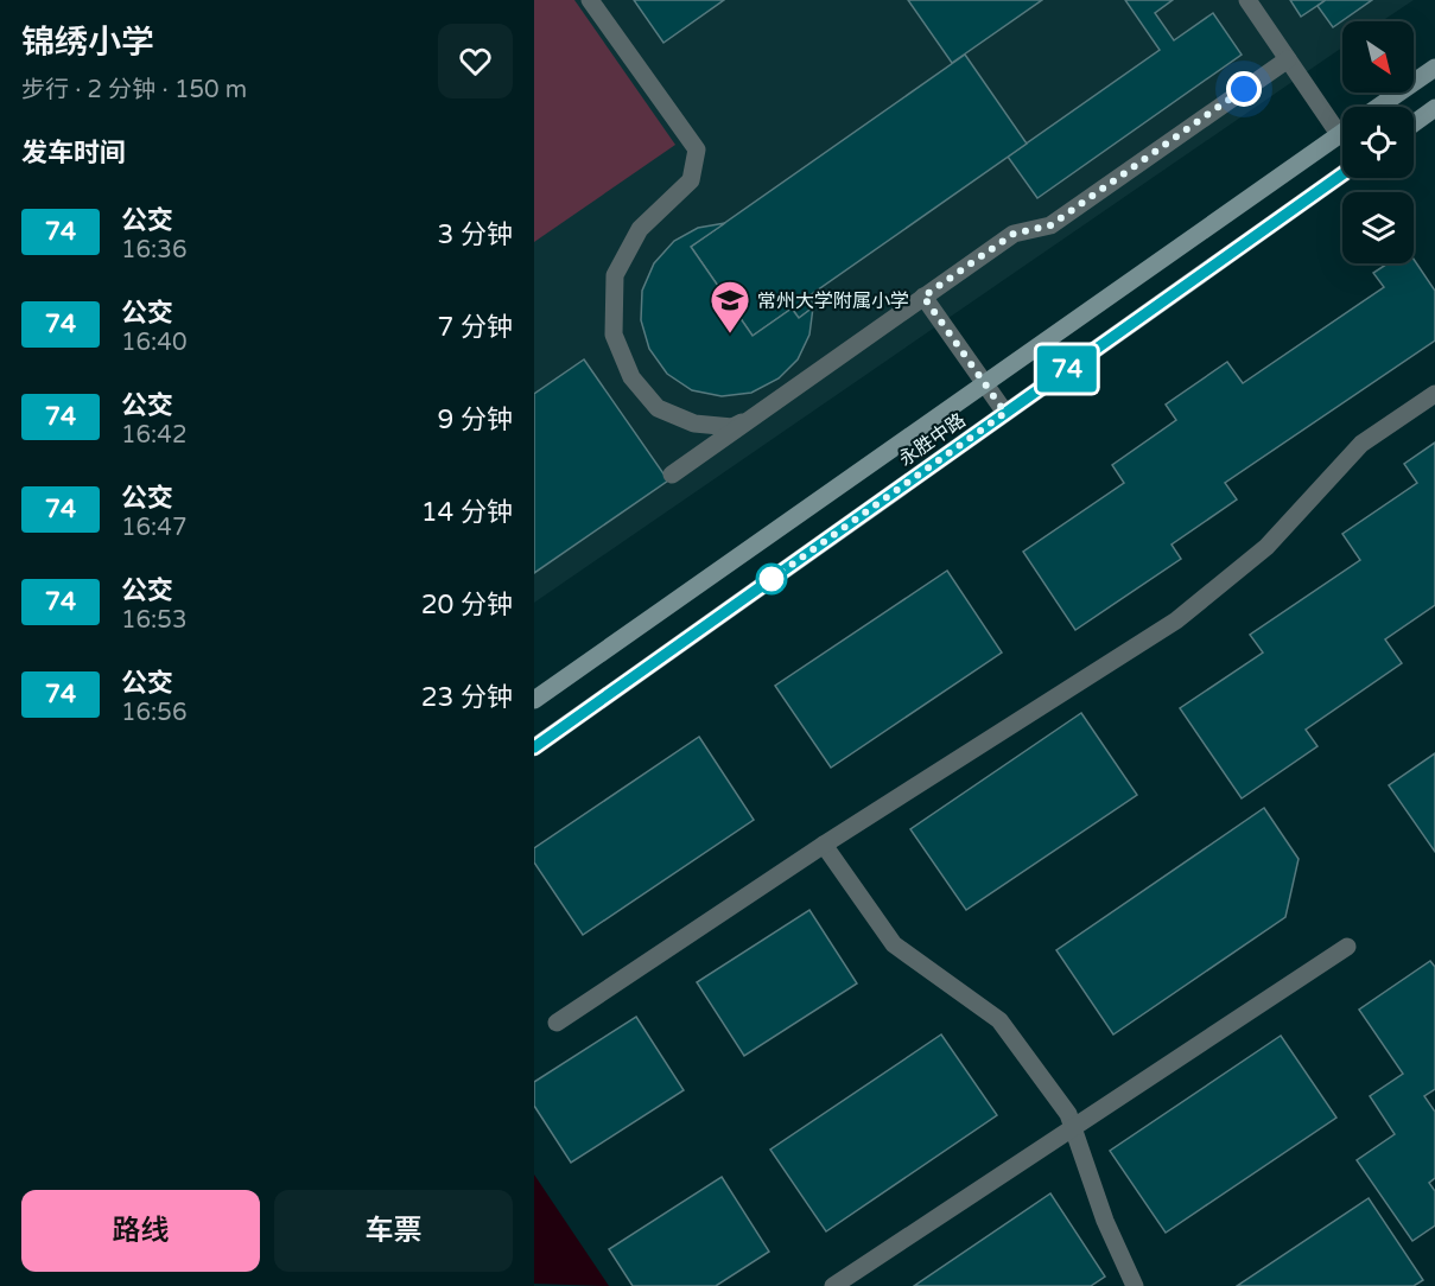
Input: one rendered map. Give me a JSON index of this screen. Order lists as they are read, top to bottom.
{
  "streets": {
    "street": ["永胜中路"]
  },
  "places": {
    "school or university": ["常州大学附属小学"]
  },
  "lines": ["bus line 74"],
  "north": "bottom right",
  "page": {
    "heading": [
      ["锦绣小学", "步行 · 2 分钟 · 150 m"],
      "发车时间"
    ],
    "on_map": "74",
    "list": [
      {
        "mark": "74",
        "name": "公交",
        "note": "16:36",
        "value": "3 分钟"
      },
      {
        "mark": "74",
        "name": "公交",
        "note": "16:40",
        "value": "7 分钟"
      },
      {
        "mark": "74",
        "name": "公交",
        "note": "16:42",
        "value": "9 分钟"
      },
      {
        "mark": "74",
        "name": "公交",
        "note": "16:47",
        "value": "14 分钟"
      },
      {
        "mark": "74",
        "name": "公交",
        "note": "16:53",
        "value": "20 分钟"
      },
      {
        "mark": "74",
        "name": "公交",
        "note": "16:56",
        "value": "23 分钟"
      }
    ],
    "buttons": ["路线", "车票"]
  }
}
